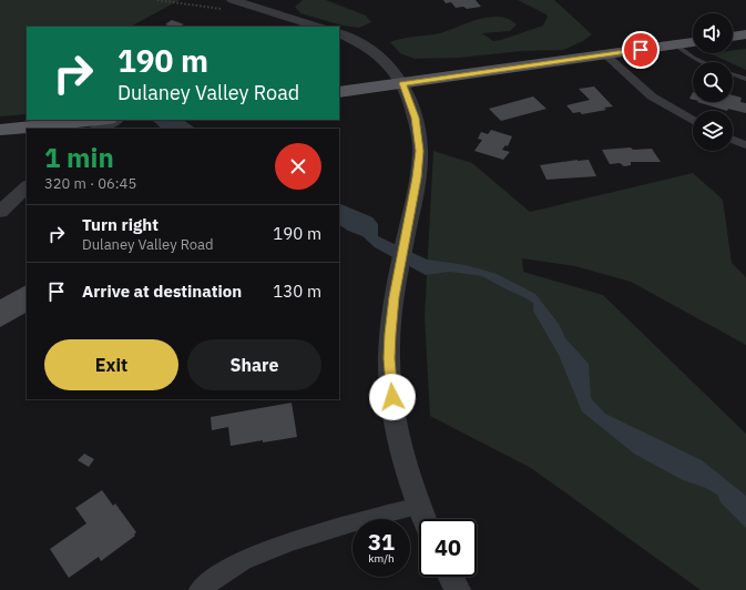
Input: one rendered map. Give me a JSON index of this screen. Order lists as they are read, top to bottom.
{
  "page": {
    "turn": ["190 m", "Dulaney Valley Road"],
    "heading": ["1 min", "320 m · 06:45"],
    "list": [
      {
        "name": "Turn right",
        "note": "Dulaney Valley Road",
        "value": "190 m"
      },
      {
        "name": "Arrive at destination",
        "value": "130 m"
      }
    ],
    "buttons": ["Exit", "Share"],
    "speed": "31 km/h",
    "limit": "40"
  }
}
